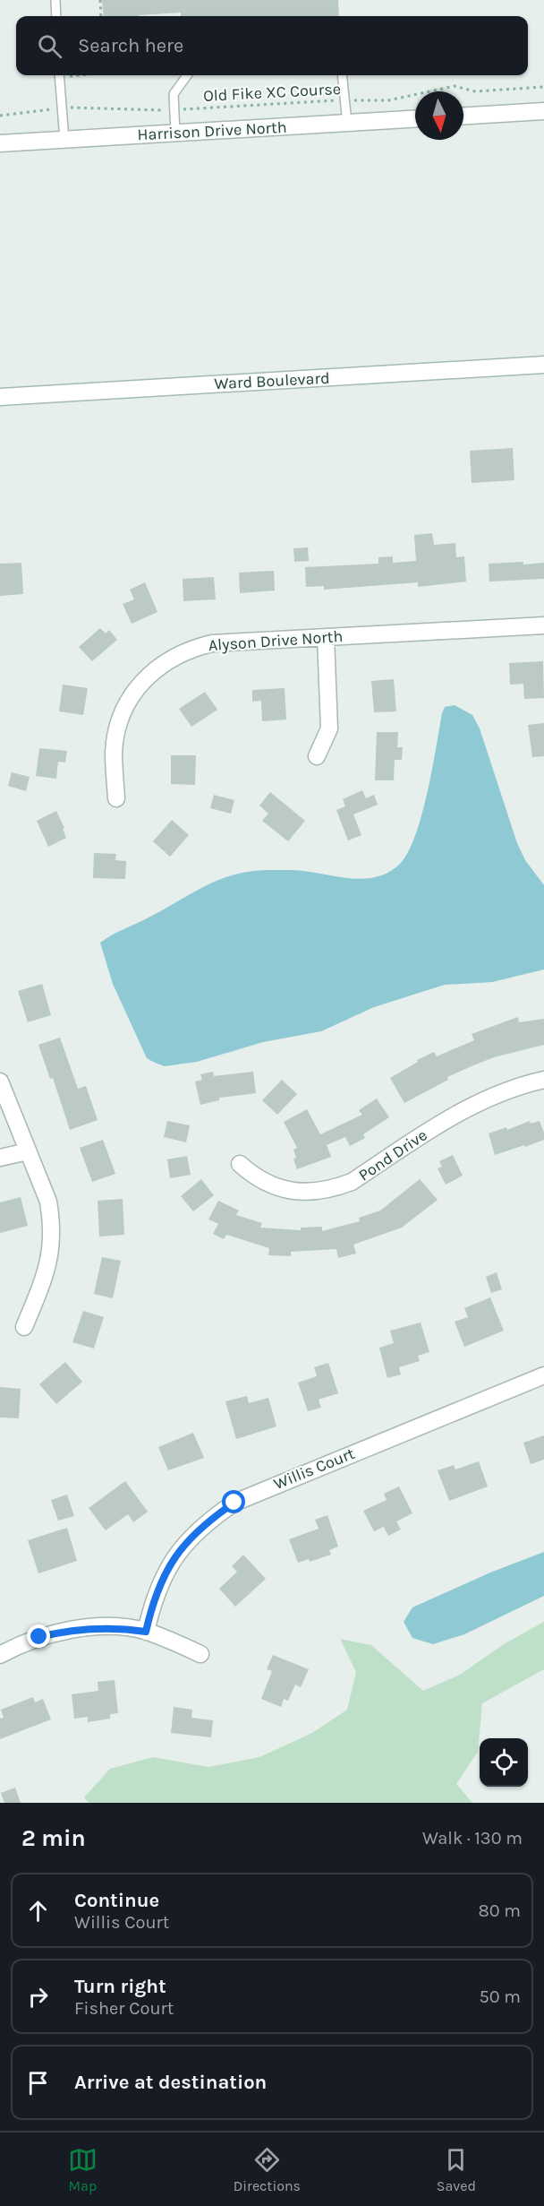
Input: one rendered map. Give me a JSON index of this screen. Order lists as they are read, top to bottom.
{
  "streets": {
    "street": [
      "Harrison Drive North",
      "Ward Boulevard",
      "Alyson Drive North",
      "Pond Drive",
      "Willis Court"
    ],
    "path": ["Old Fike XC Course"]
  },
  "north": "bottom",
  "page": {
    "search": "Search here",
    "heading": ["2 min", "Walk · 130 m"],
    "list": [
      ["Continue", "Willis Court", "80 m"],
      ["Turn right", "Fisher Court", "50 m"],
      "Arrive at destination"
    ],
    "nav": ["Map", "Directions", "Saved"]
  }
}
